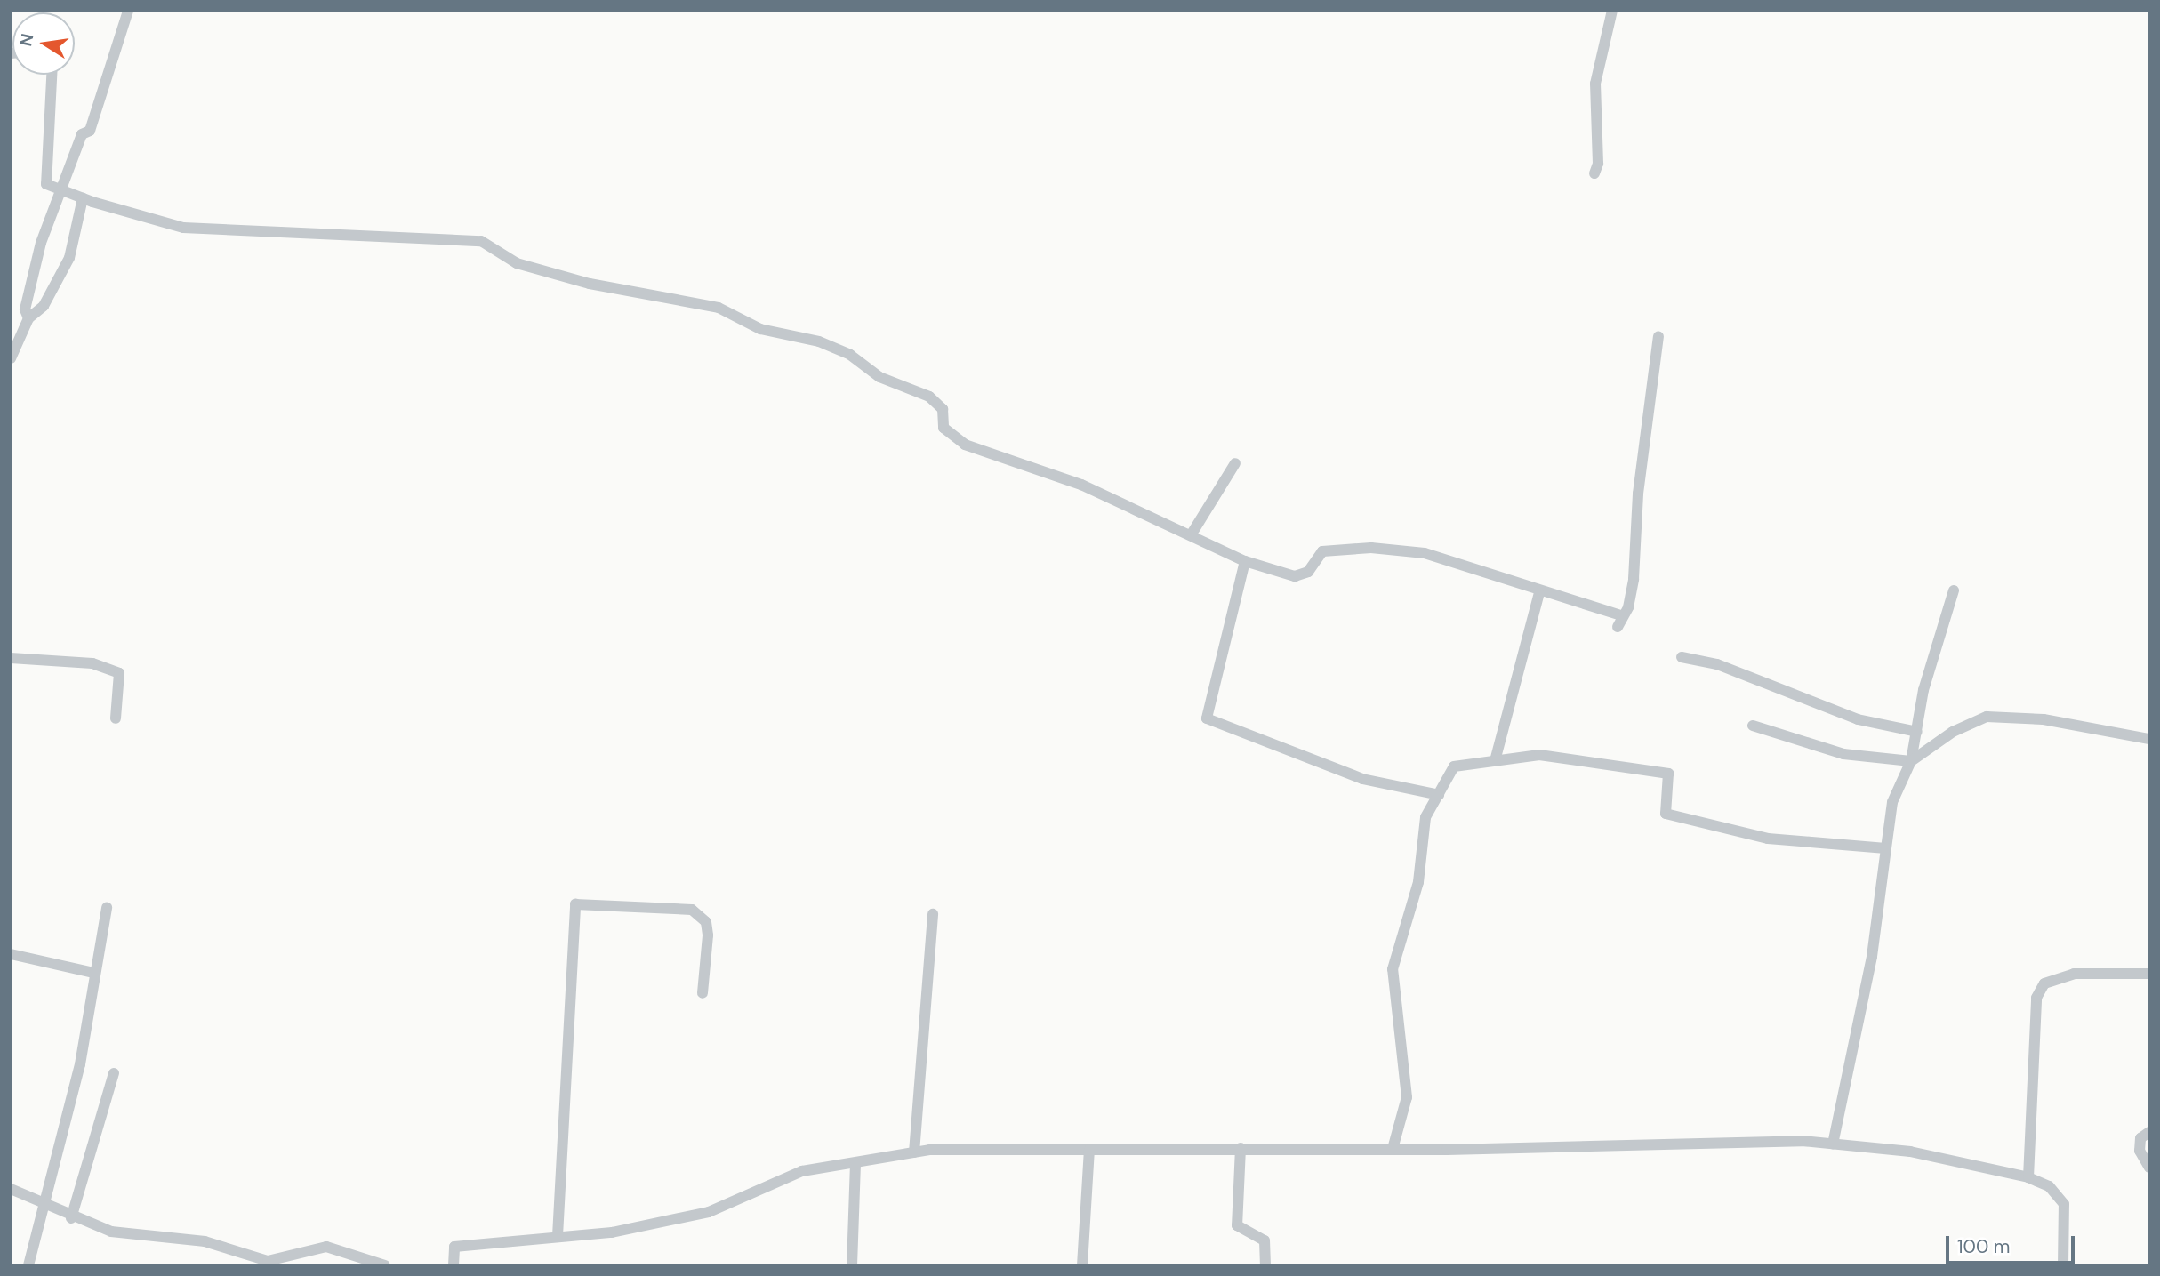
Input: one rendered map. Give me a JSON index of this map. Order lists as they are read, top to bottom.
{
  "scale_bar": "100 m",
  "north": "left"
}
